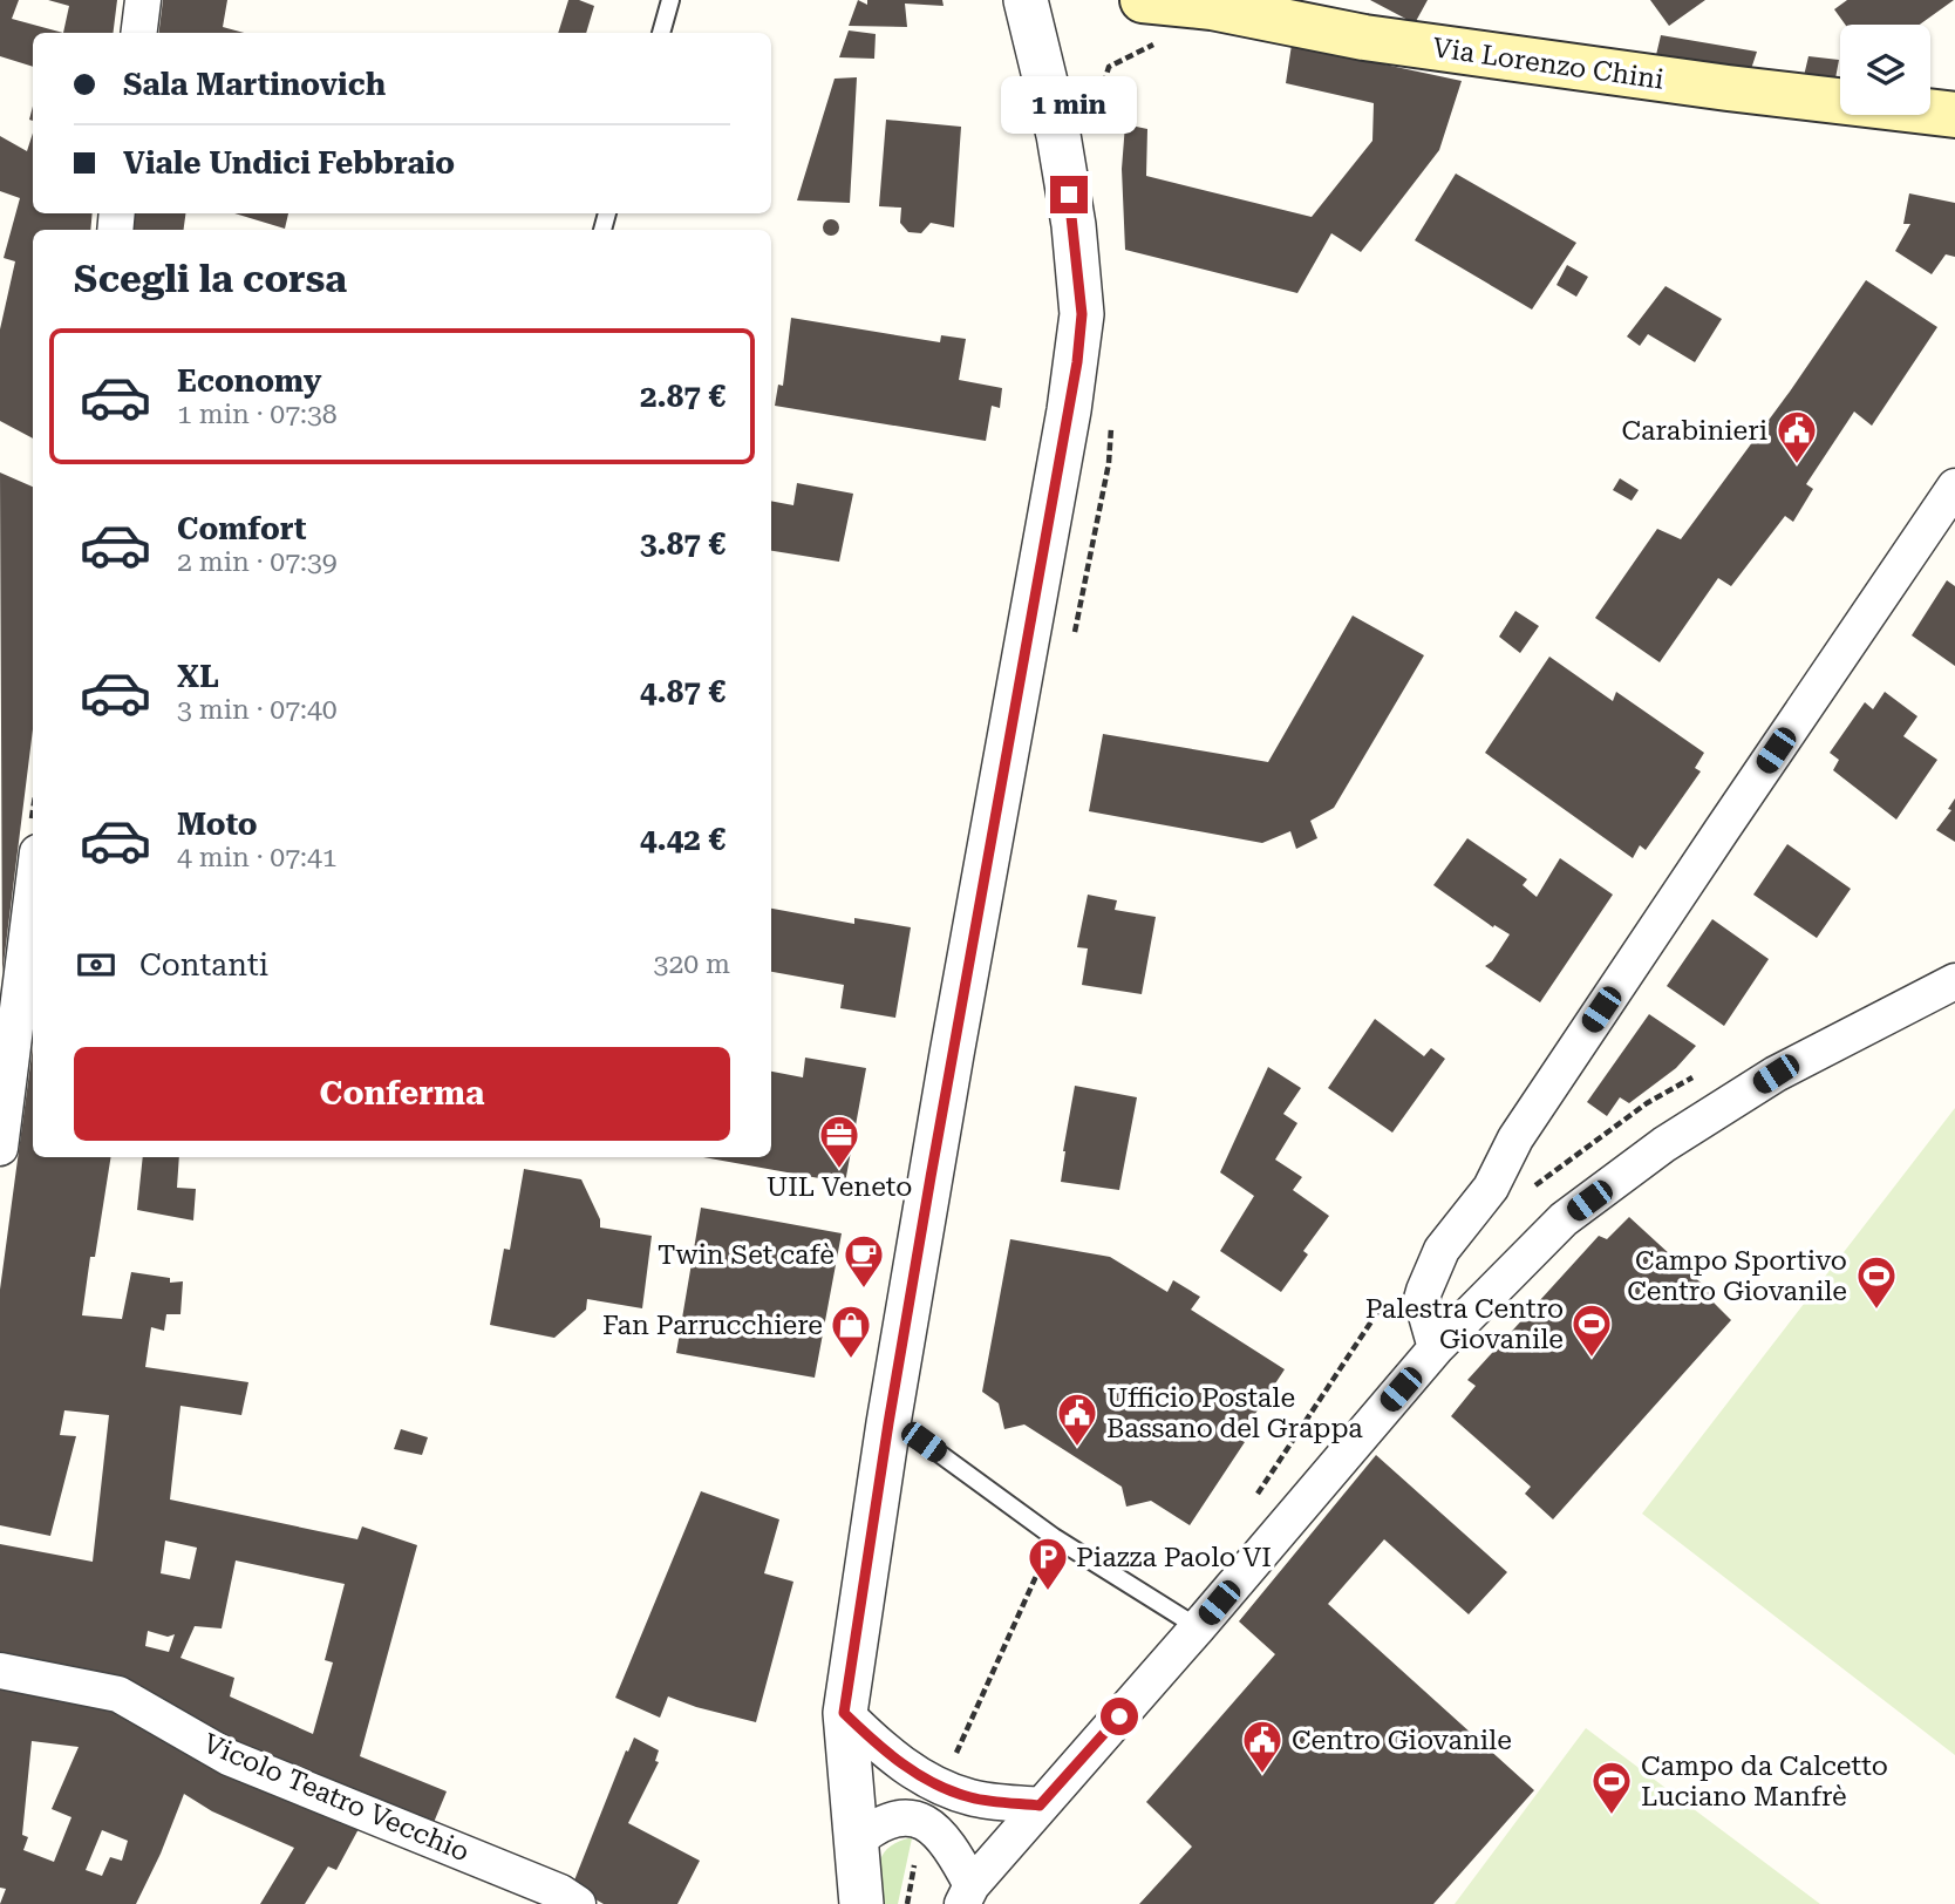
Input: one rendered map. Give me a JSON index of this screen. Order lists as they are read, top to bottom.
{
  "streets": {
    "main road": ["Via Lorenzo Chini"],
    "street": ["Vicolo Teatro Vecchio"]
  },
  "places": {
    "public building": ["Carabinieri", "Ufficio Postale Bassano del Grappa", "Centro Giovanile"],
    "office": ["UIL Veneto"],
    "cafe": ["Twin Set cafè"],
    "sports": ["Campo Sportivo Centro Giovanile", "Palestra Centro Giovanile", "Campo da Calcetto Luciano Manfrè"],
    "shop": ["Fan Parrucchiere"],
    "parking": ["Piazza Paolo VI"]
  },
  "page": {
    "banner": ["Sala Martinovich", "Viale Undici Febbraio"],
    "bubble": "1 min",
    "heading": "Scegli la corsa",
    "list": [
      {
        "name": "Economy",
        "note": "1 min · 07:38",
        "value": "2.87 €"
      },
      {
        "name": "Comfort",
        "note": "2 min · 07:39",
        "value": "3.87 €"
      },
      {
        "name": "XL",
        "note": "3 min · 07:40",
        "value": "4.87 €"
      },
      {
        "name": "Moto",
        "note": "4 min · 07:41",
        "value": "4.42 €"
      }
    ],
    "pay": ["Contanti", "320 m"],
    "buttons": "Conferma"
  }
}
